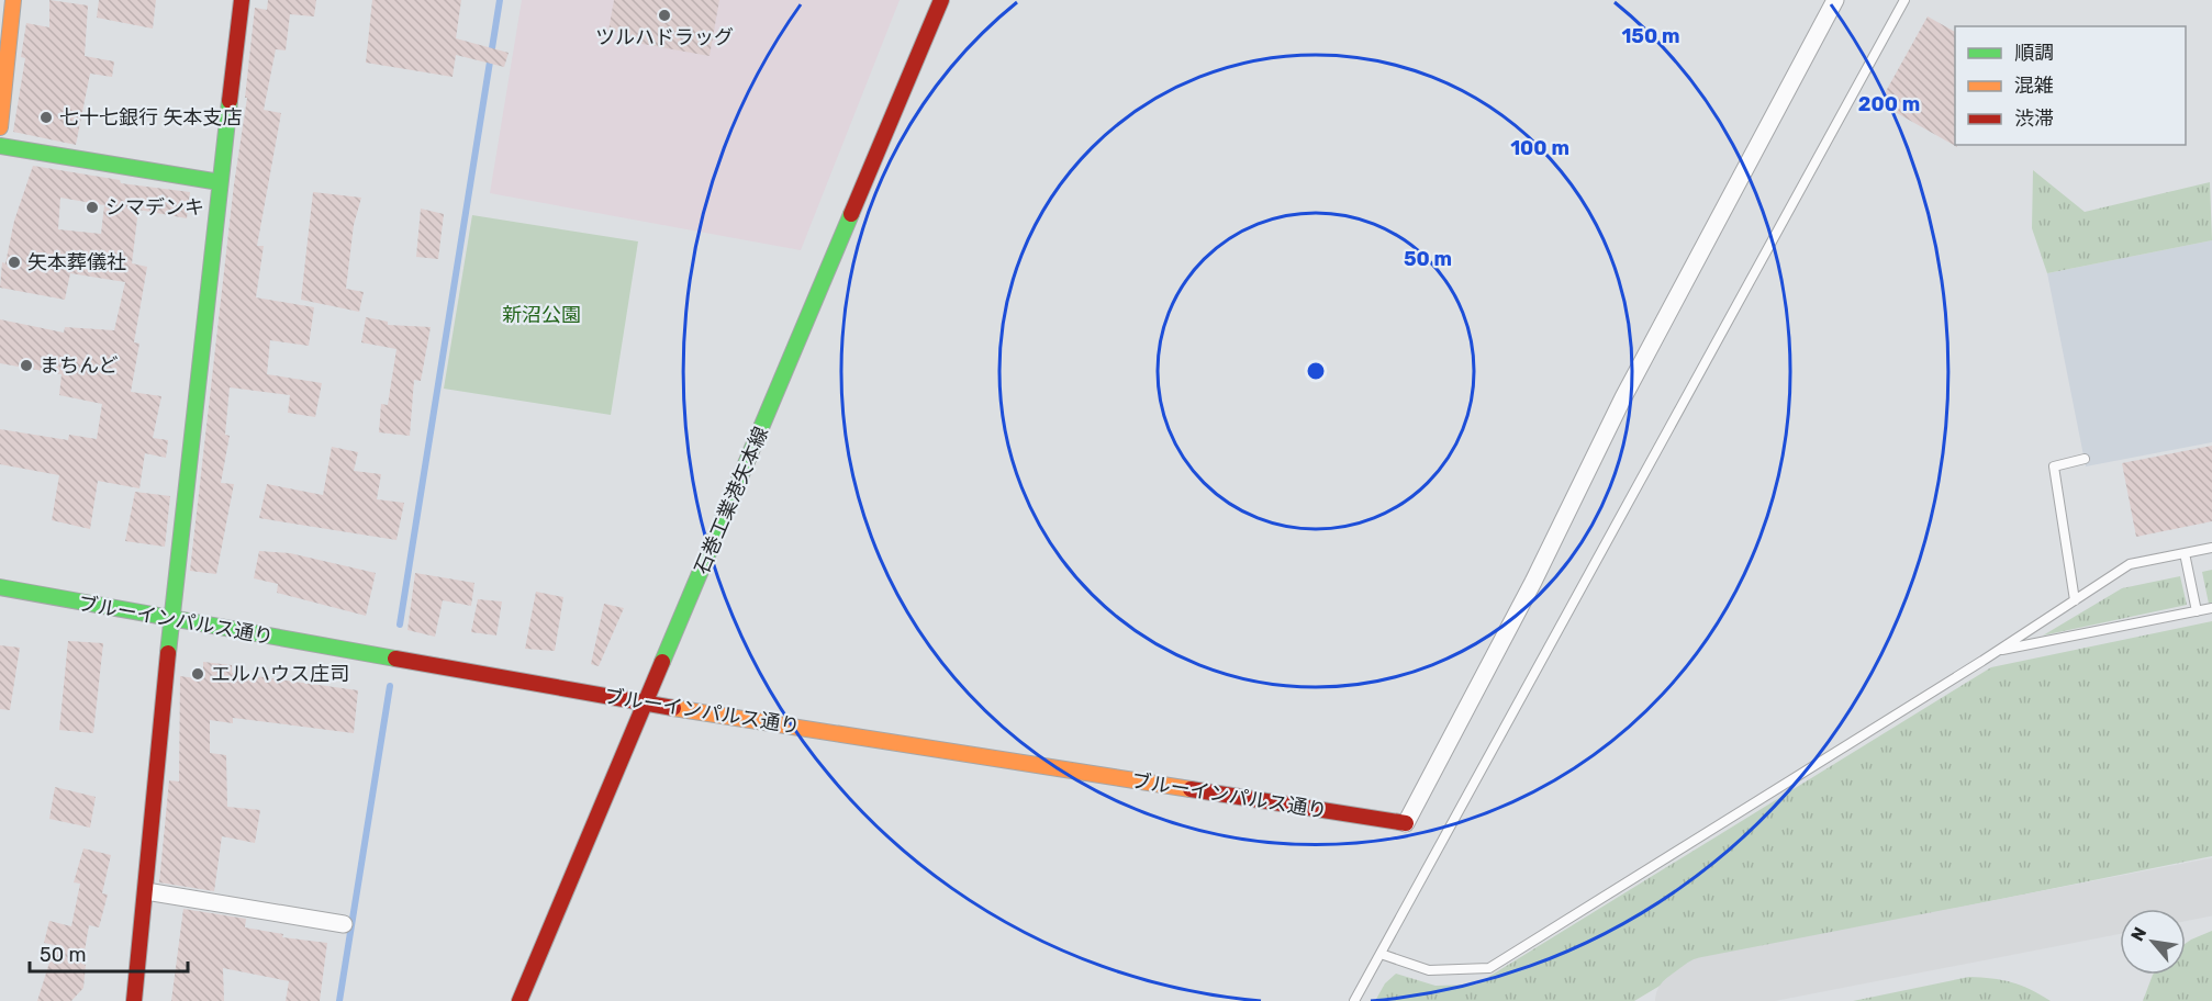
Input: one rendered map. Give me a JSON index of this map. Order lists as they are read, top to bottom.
{
  "streets": {
    "street": ["石巻工業港矢本線", "ブルーインパルス通り"]
  },
  "crossings": [
    ["石巻工業港矢本線", "ブルーインパルス通り"]
  ],
  "parks": ["新沼公園"],
  "places": [
    "ツルハドラッグ",
    "七十七銀行 矢本支店",
    "シマデンキ",
    "矢本葬儀社",
    "まちんど",
    "エルハウス庄司"
  ],
  "legend": ["順調", "混雑", "渋滞"],
  "scale_bar": "50 m",
  "north": "top left",
  "rings": [
    "150 m",
    "200 m",
    "100 m",
    "50 m"
  ]
}
